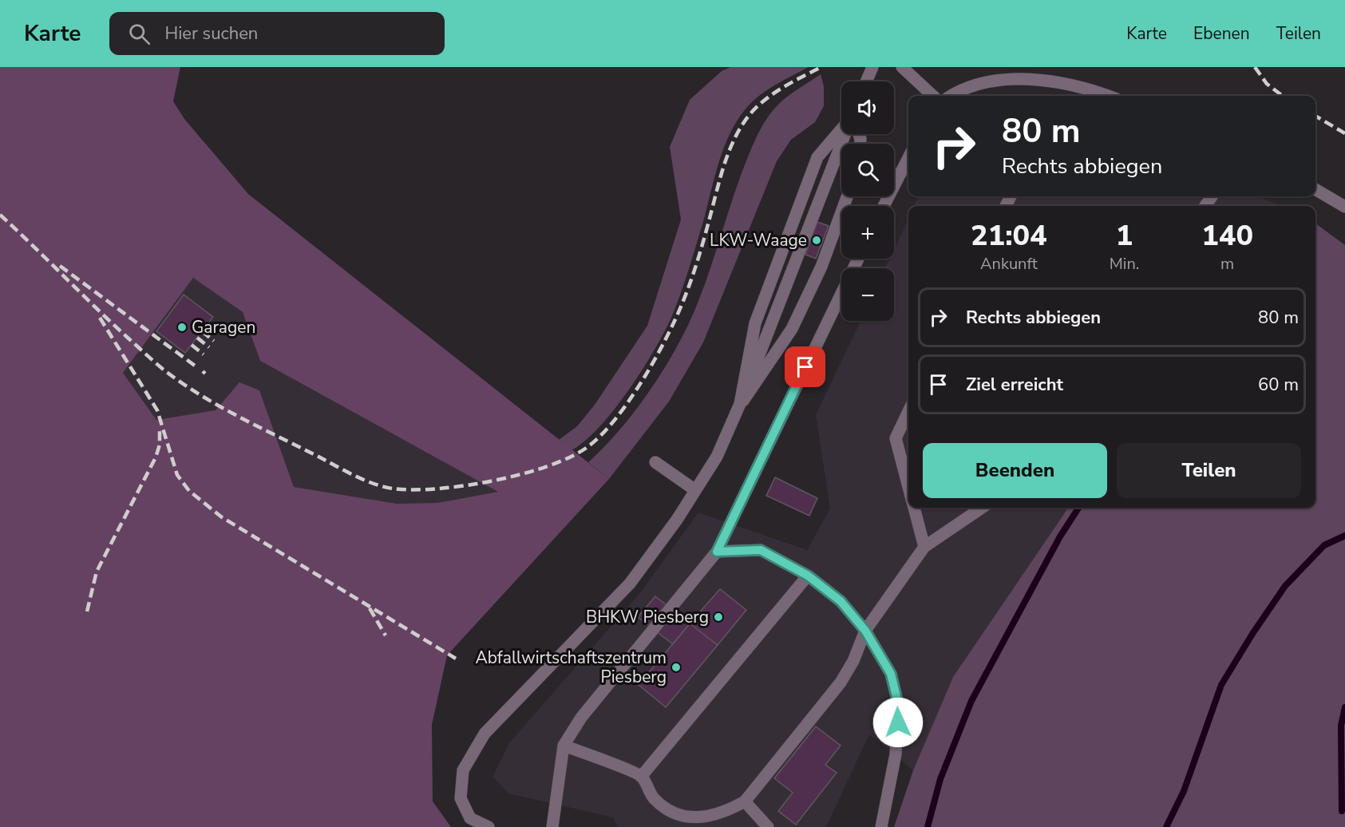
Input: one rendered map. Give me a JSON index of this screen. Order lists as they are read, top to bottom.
{
  "places": [
    "LKW-Waage",
    "Garagen",
    "BHKW Piesberg",
    "Abfallwirtschaftszentrum Piesberg"
  ],
  "page": {
    "header": "Karte",
    "search": "Hier suchen",
    "nav": ["Karte", "Ebenen", "Teilen"],
    "map_buttons": ["+", "−"],
    "turn": ["80 m", "Rechts abbiegen"],
    "eta": [
      "21:04",
      "Ankunft",
      "1",
      "Min.",
      "140",
      "m"
    ],
    "list": [
      {
        "name": "Rechts abbiegen",
        "value": "80 m"
      },
      {
        "name": "Ziel erreicht",
        "value": "60 m"
      }
    ],
    "buttons": ["Beenden", "Teilen"]
  }
}
